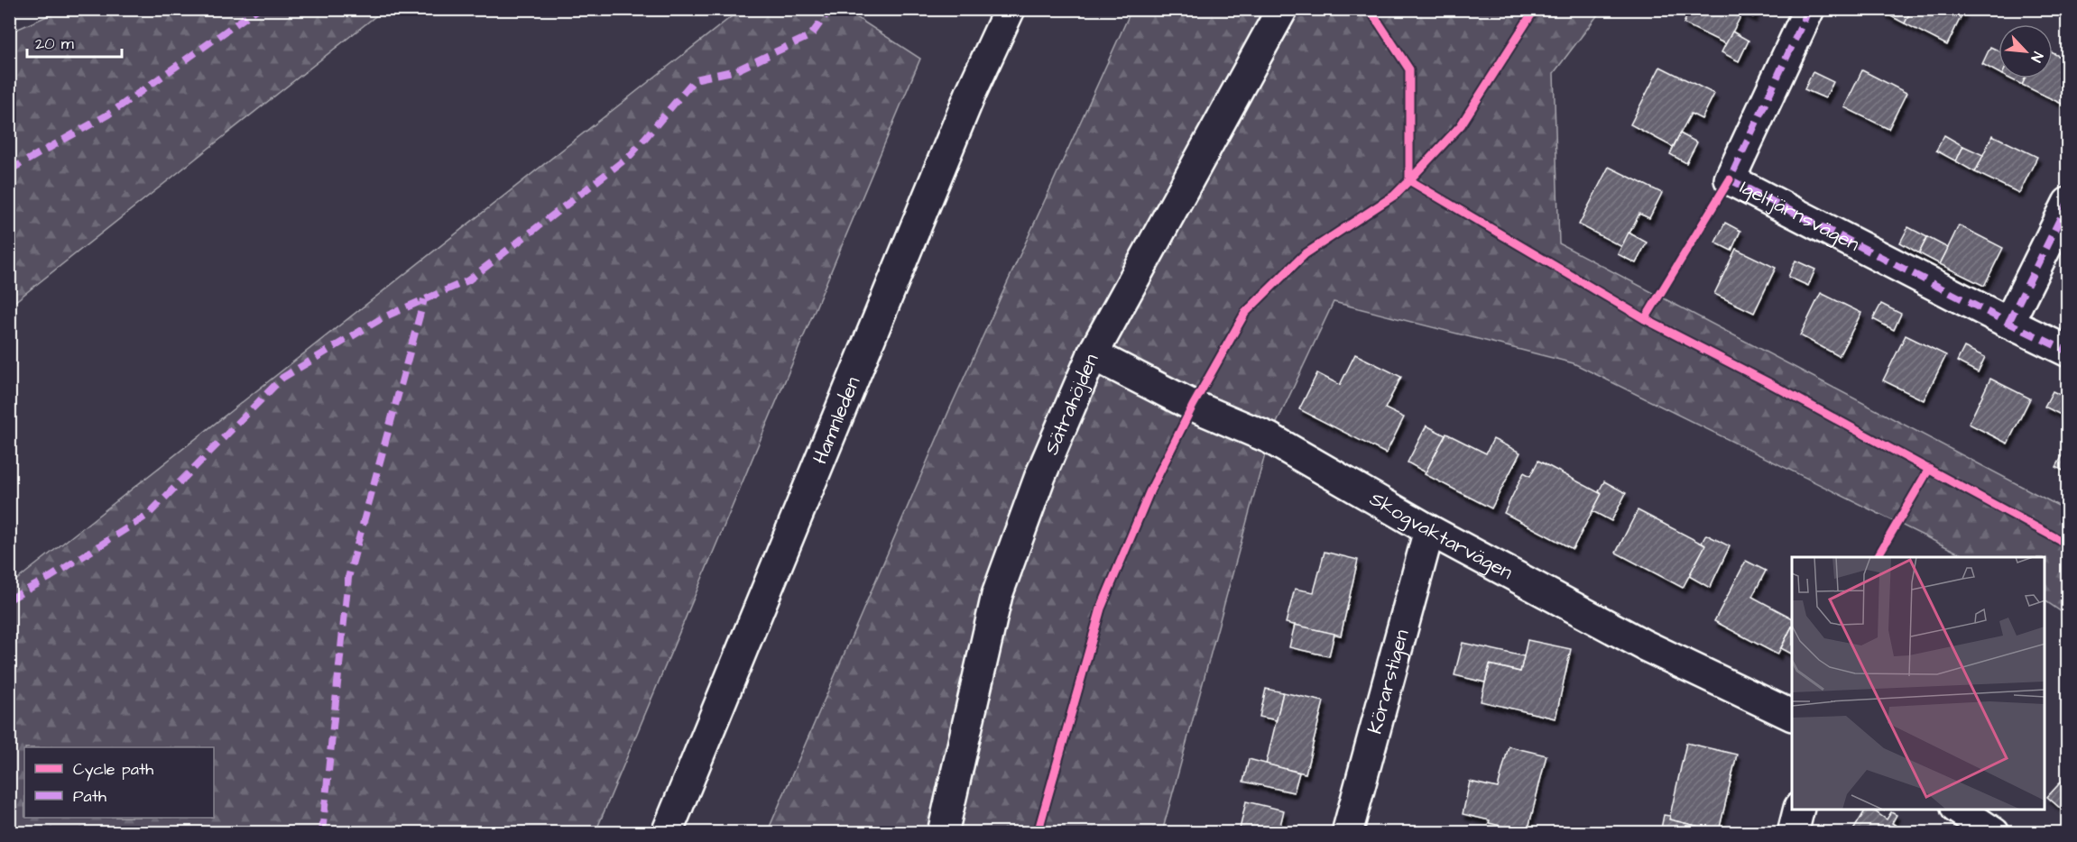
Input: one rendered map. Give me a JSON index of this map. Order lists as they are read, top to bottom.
{
  "streets": {
    "street": [
      "Igeltjärnsvägen",
      "Sätrahöjden",
      "Hamnleden",
      "Skogvaktarvägen",
      "Körarstigen"
    ]
  },
  "crossings": [
    ["Sätrahöjden", "Skogvaktarvägen"],
    ["Skogvaktarvägen", "Körarstigen"]
  ],
  "legend": ["Cycle path", "Path"],
  "scale_bar": "20 m",
  "north": "bottom right"
}
